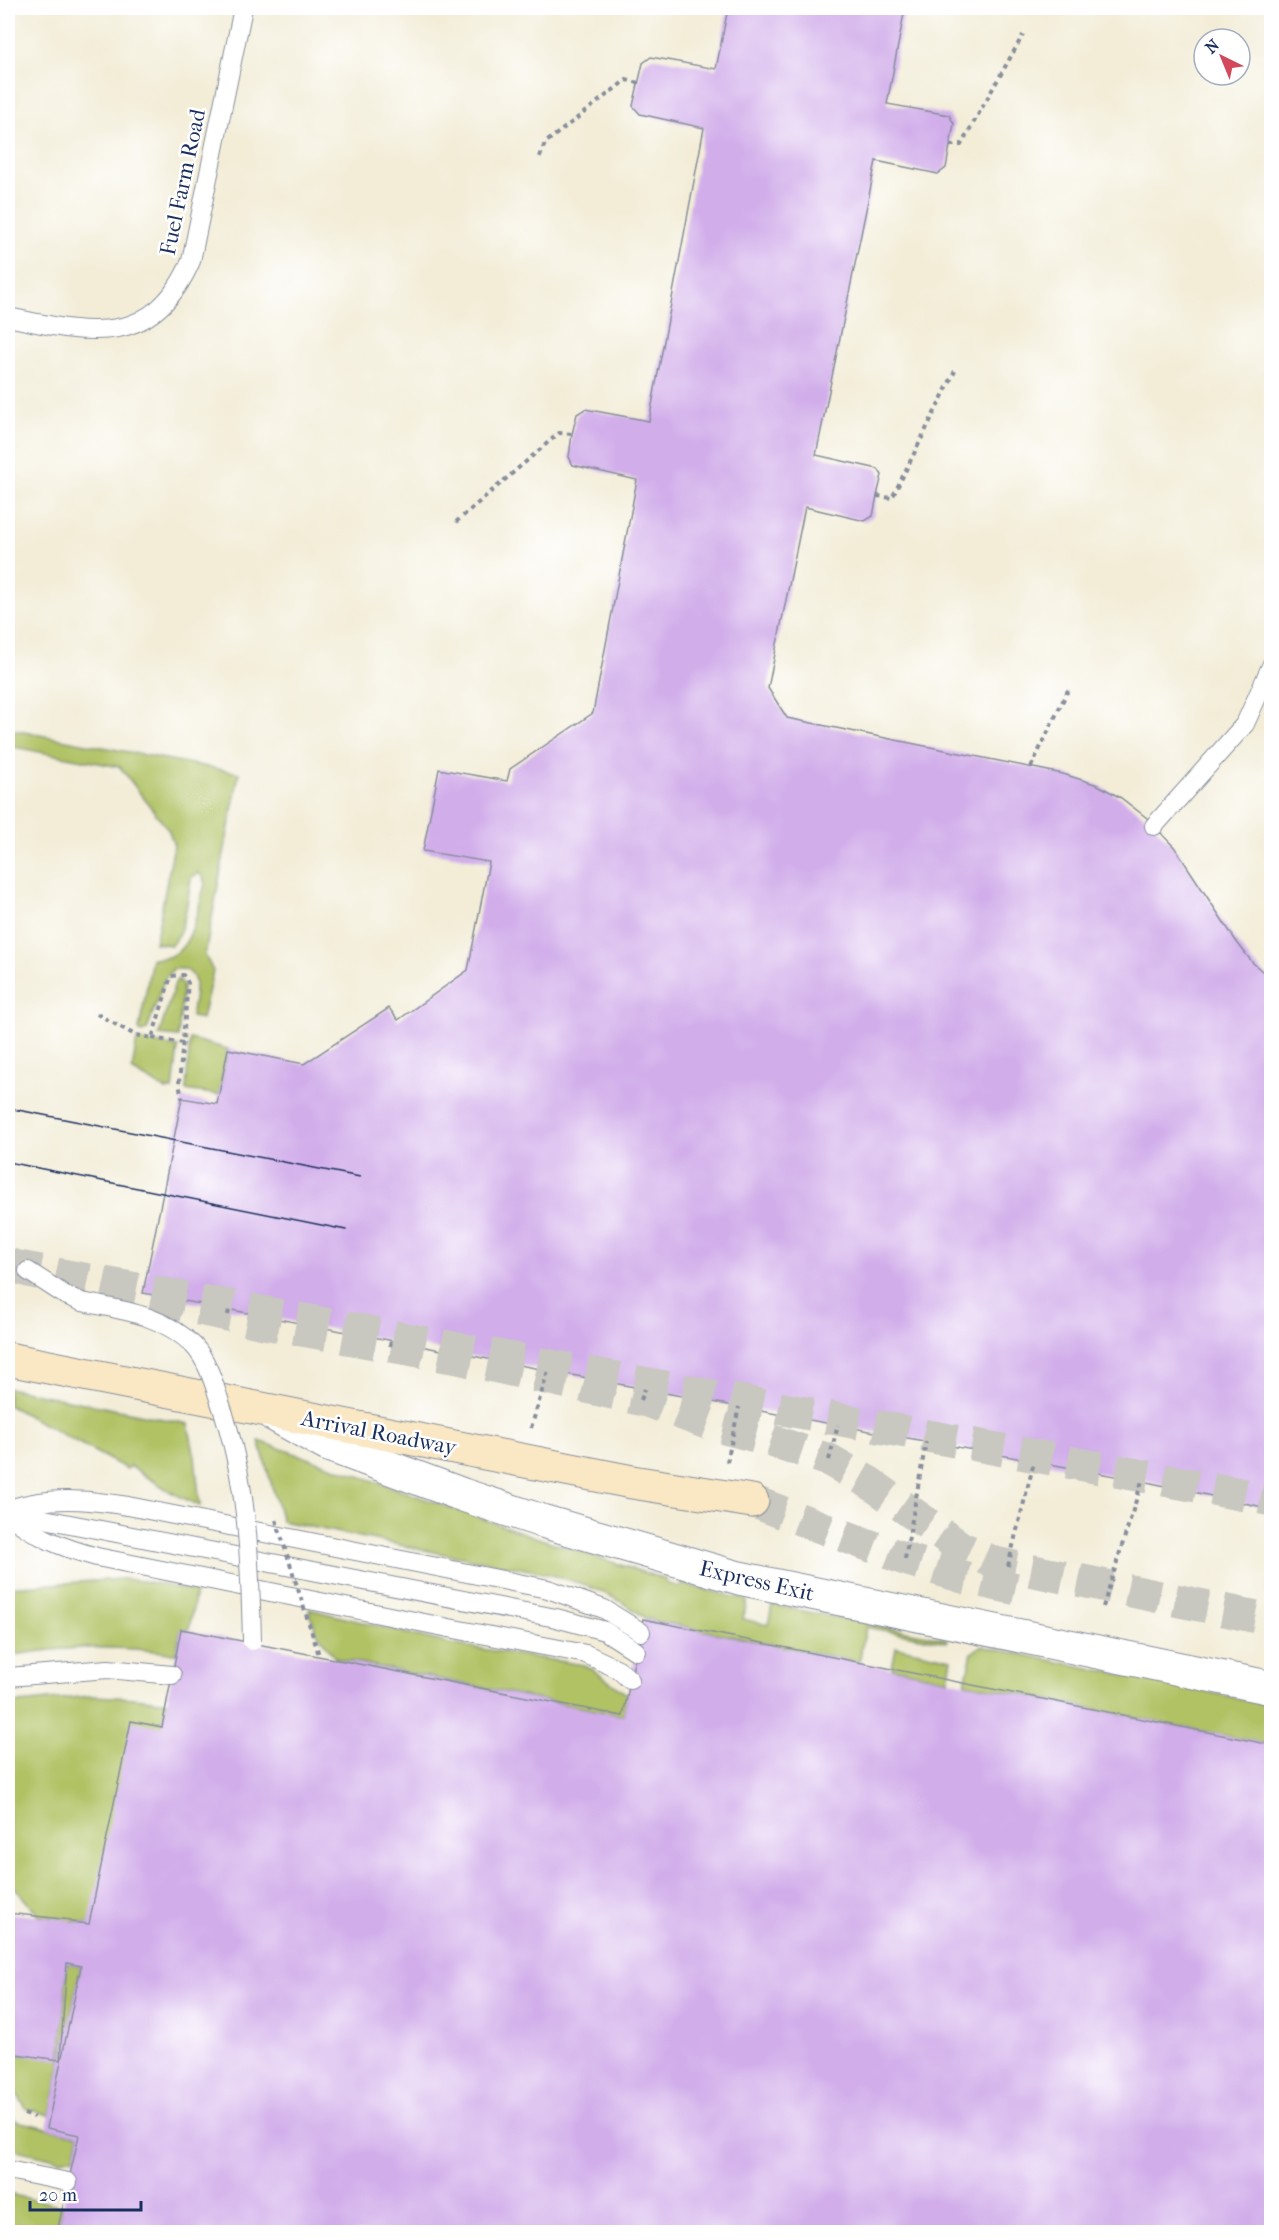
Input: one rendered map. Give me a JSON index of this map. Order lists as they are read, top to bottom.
{
  "streets": {
    "main road": ["Arrival Roadway"],
    "street": ["Express Exit"],
    "lane": ["Fuel Farm Road"]
  },
  "crossings": [
    ["Arrival Roadway", "Express Exit"]
  ],
  "scale_bar": "20 m",
  "north": "top left"
}
